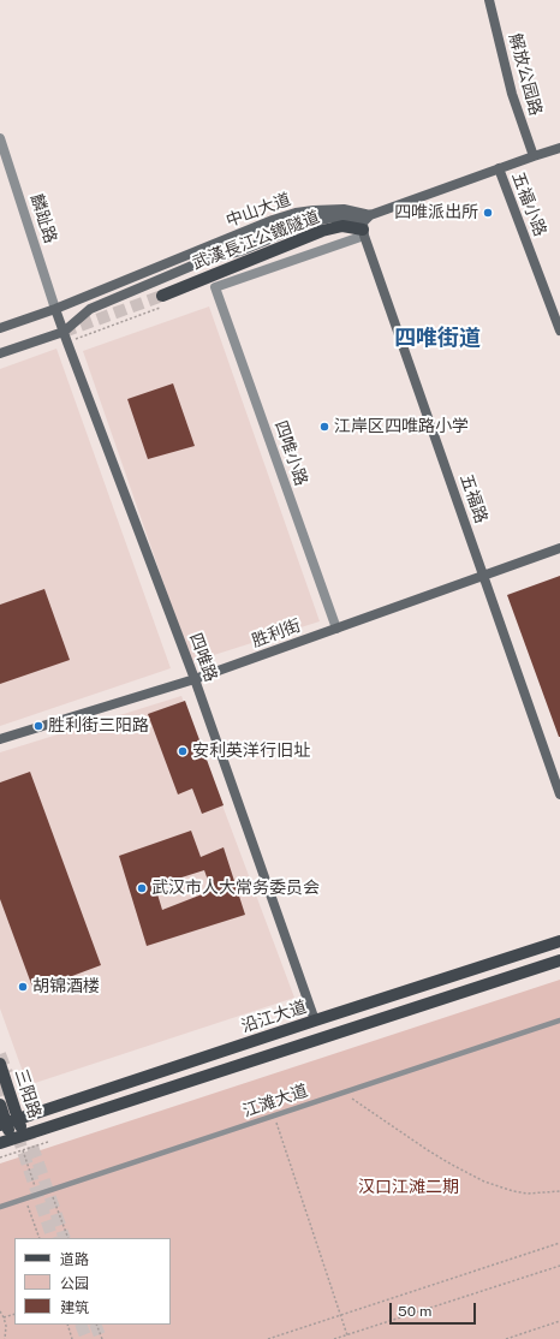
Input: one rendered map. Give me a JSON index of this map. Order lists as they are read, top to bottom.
{
  "streets": {
    "main road": ["武漢長江公鐵隧道", "沿江大道", "三阳路"],
    "street": [
      "解放公园路",
      "五福小路",
      "中山大道",
      "麟趾路",
      "四唯小路",
      "五福路",
      "胜利街",
      "四唯路"
    ],
    "lane": ["江滩大道"]
  },
  "crossings": [
    ["中山大道", "麟趾路"],
    ["中山大道", "武漢長江公鐵隧道"],
    ["中山大道", "四唯小路"],
    ["中山大道", "五福路"],
    ["中山大道", "四唯路"],
    ["麟趾路", "四唯路"],
    ["武漢長江公鐵隧道", "四唯小路"],
    ["武漢長江公鐵隧道", "五福路"],
    ["四唯小路", "五福路"],
    ["四唯小路", "胜利街"],
    ["五福路", "胜利街"],
    ["胜利街", "四唯路"],
    ["四唯路", "沿江大道"],
    ["沿江大道", "三阳路"]
  ],
  "districts": ["四唯街道"],
  "parks": ["汉口江滩二期"],
  "places": [
    "四唯派出所",
    "江岸区四唯路小学",
    "胜利街三阳路",
    "安利英洋行旧址",
    "武汉市人大常务委员会",
    "胡锦酒楼"
  ],
  "legend": ["道路", "公园", "建筑"],
  "scale_bar": "50 m"
}
